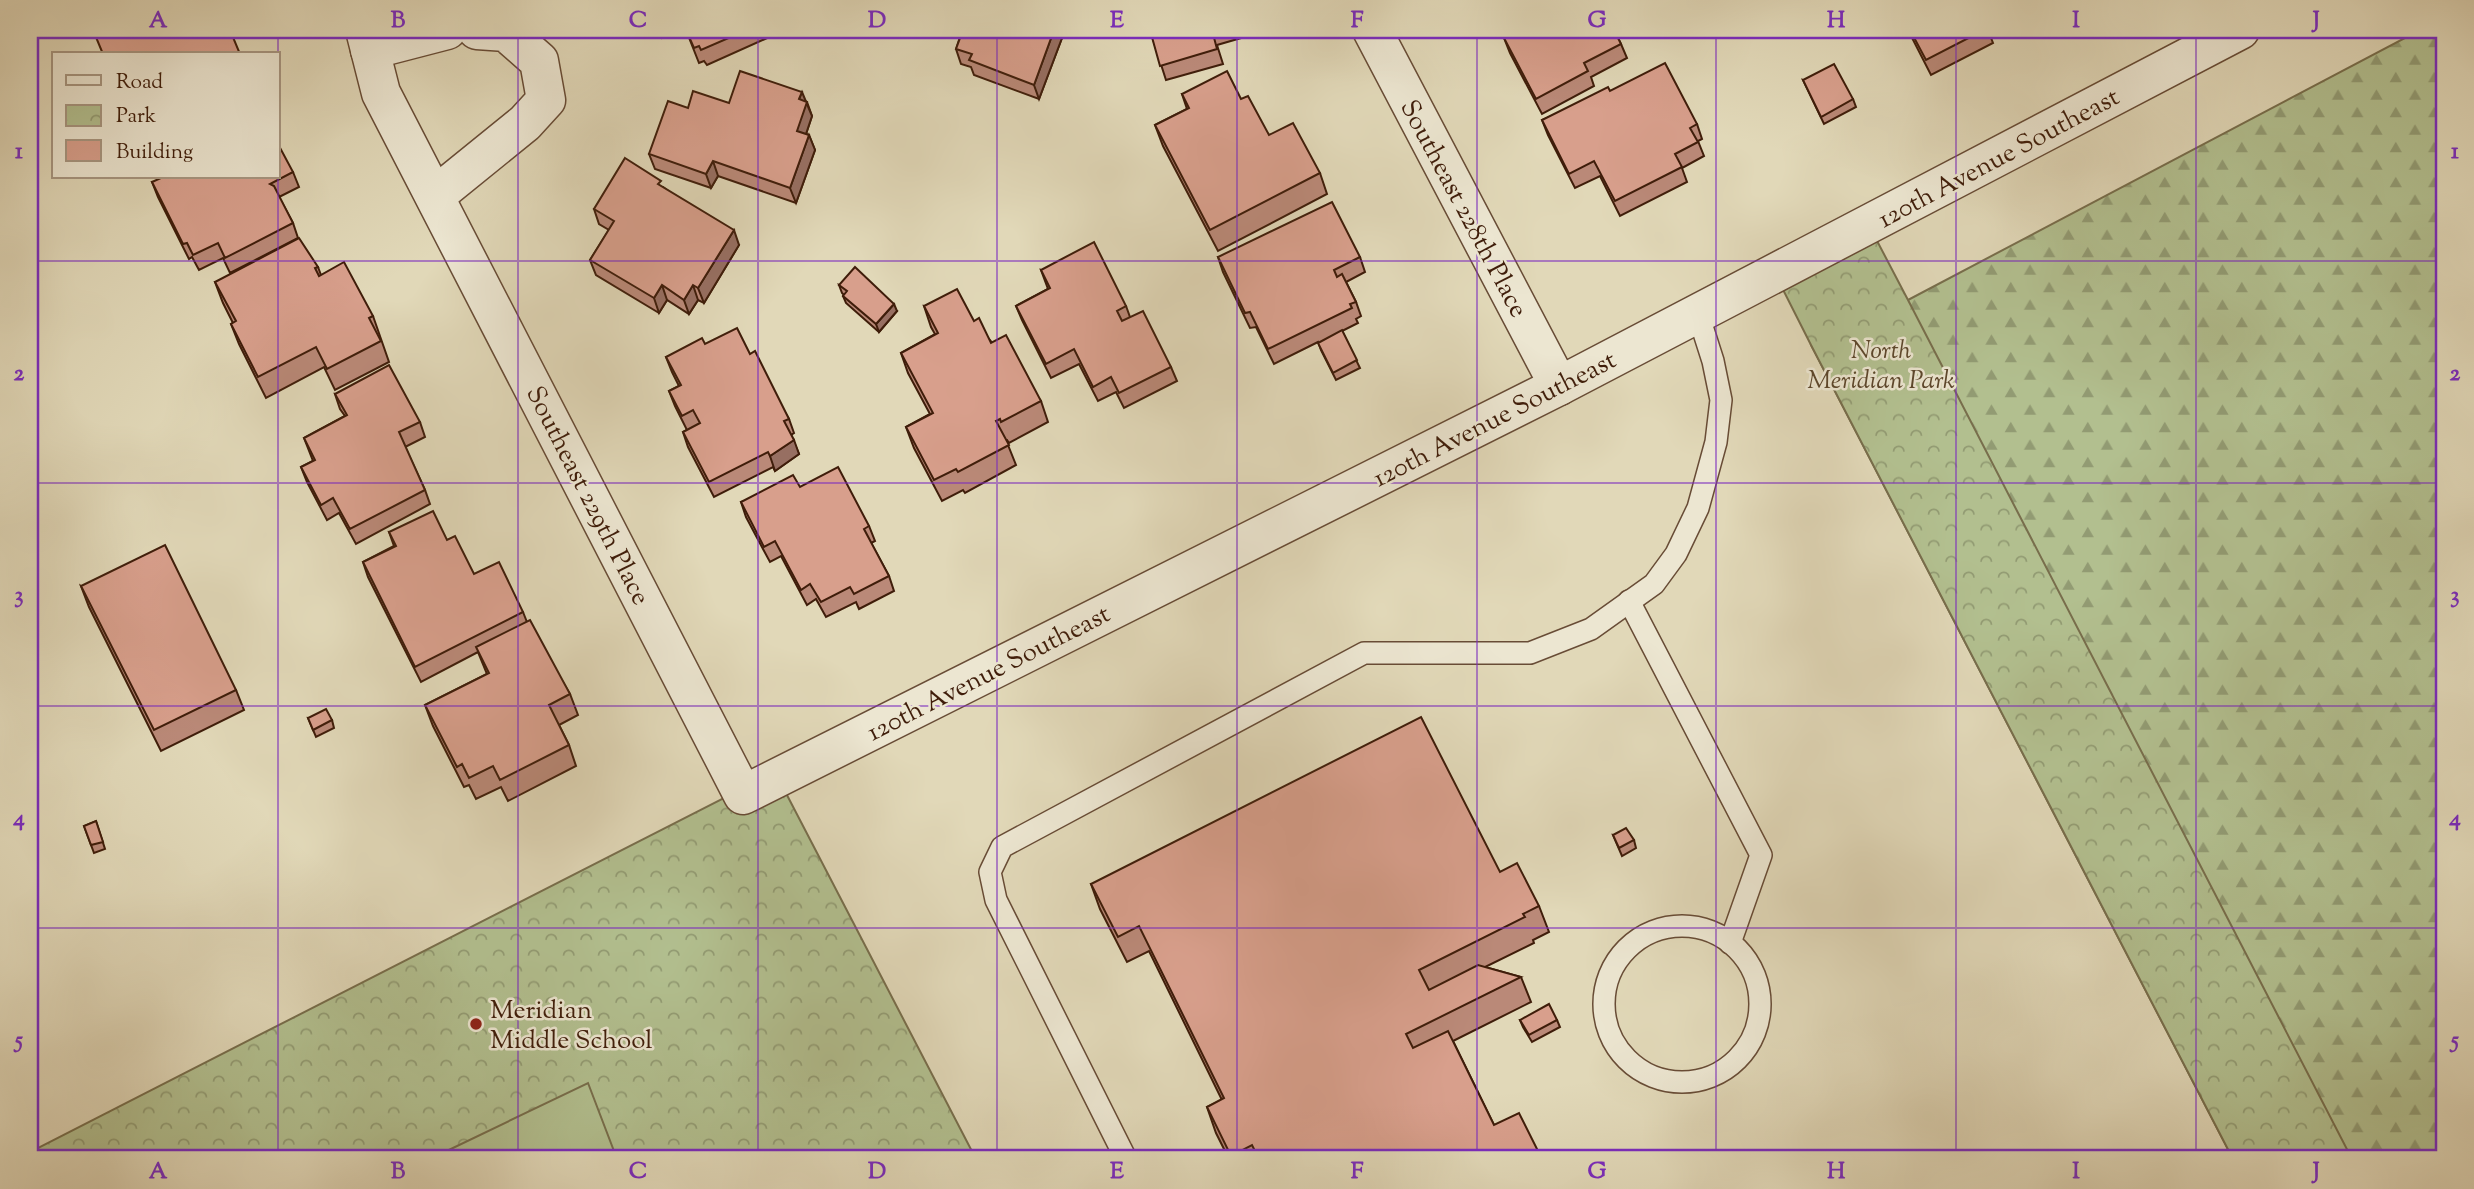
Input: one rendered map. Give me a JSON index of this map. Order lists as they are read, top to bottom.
{
  "streets": {
    "street": ["120th Avenue Southeast", "Southeast 228th Place", "Southeast 229th Place"]
  },
  "crossings": [
    ["120th Avenue Southeast", "Southeast 228th Place"],
    ["120th Avenue Southeast", "Southeast 229th Place"]
  ],
  "parks": ["North Meridian Park"],
  "places": ["Meridian Middle School"],
  "legend": ["Road", "Park", "Building"],
  "grid": {
    "columns": [
      "A",
      "B",
      "C",
      "D",
      "E",
      "F",
      "G",
      "H",
      "I",
      "J"
    ],
    "rows": [
      "1",
      "2",
      "3",
      "4",
      "5"
    ]
  }
}
